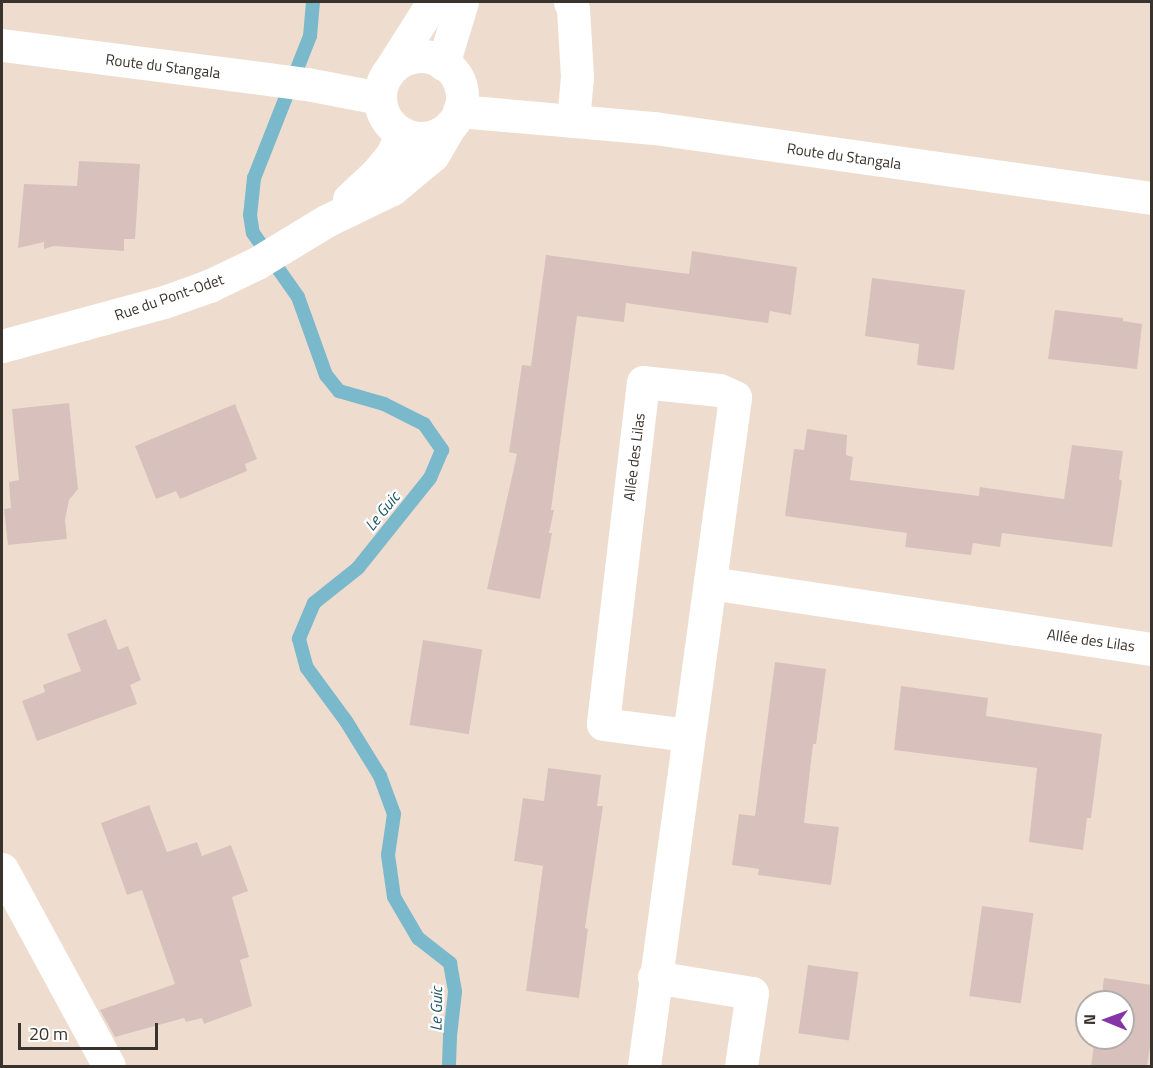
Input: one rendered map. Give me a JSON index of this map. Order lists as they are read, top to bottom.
{
  "streets": {
    "street": ["Route du Stangala", "Rue du Pont-Odet", "Allée des Lilas"]
  },
  "crossings": [
    ["Route du Stangala", "Rue du Pont-Odet"]
  ],
  "water": ["Le Guic"],
  "scale_bar": "20 m",
  "north": "left"
}
